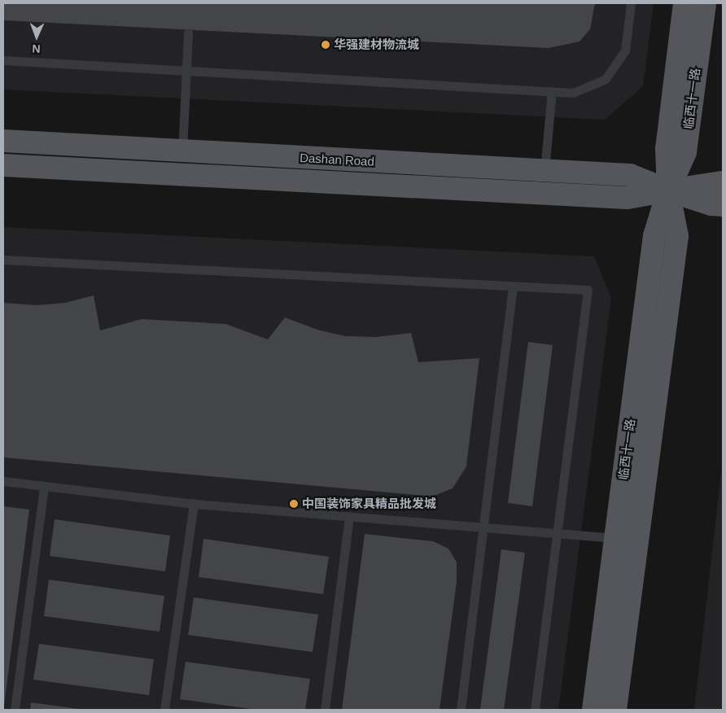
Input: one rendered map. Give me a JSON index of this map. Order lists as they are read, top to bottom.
{
  "streets": {
    "main road": ["临西十一路", "Dashan Road"]
  },
  "crossings": [
    ["临西十一路", "Dashan Road"]
  ],
  "places": ["华强建材物流城", "中国装饰家具精品批发城"],
  "north": "bottom"
}
